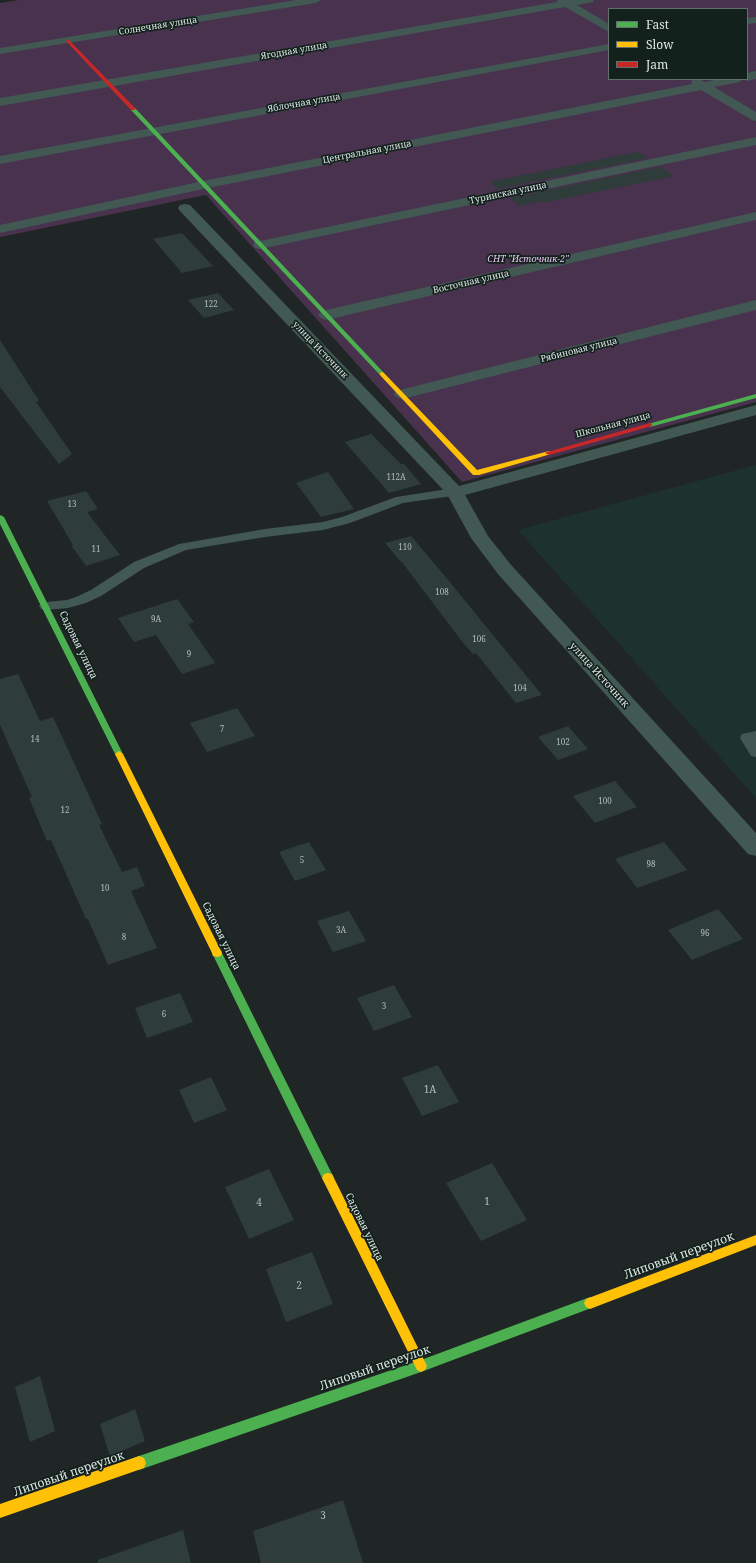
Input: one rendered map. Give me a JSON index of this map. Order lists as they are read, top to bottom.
{
  "streets": {
    "street": [
      "Солнечная улица",
      "Ягодная улица",
      "Яблочная улица",
      "Центральная улица",
      "Туринская улица",
      "Восточная улица",
      "улица Источник",
      "Рябиновая улица",
      "Школьная улица",
      "Садовая улица",
      "Липовый переулок"
    ]
  },
  "crossings": [
    ["Рябиновая улица", "Школьная улица"],
    ["Садовая улица", "Липовый переулок"]
  ],
  "parks": ["СНТ \"Источник-2\""],
  "house_numbers": [
    "122",
    "112А",
    "13",
    "110",
    "11",
    "108",
    "9А",
    "106",
    "9",
    "104",
    "7",
    "14",
    "102",
    "100",
    "12",
    "5",
    "98",
    "10",
    "3А",
    "96",
    "8",
    "3",
    "6",
    "1А",
    "1",
    "4",
    "2",
    "3"
  ],
  "legend": ["Fast", "Slow", "Jam"]
}
